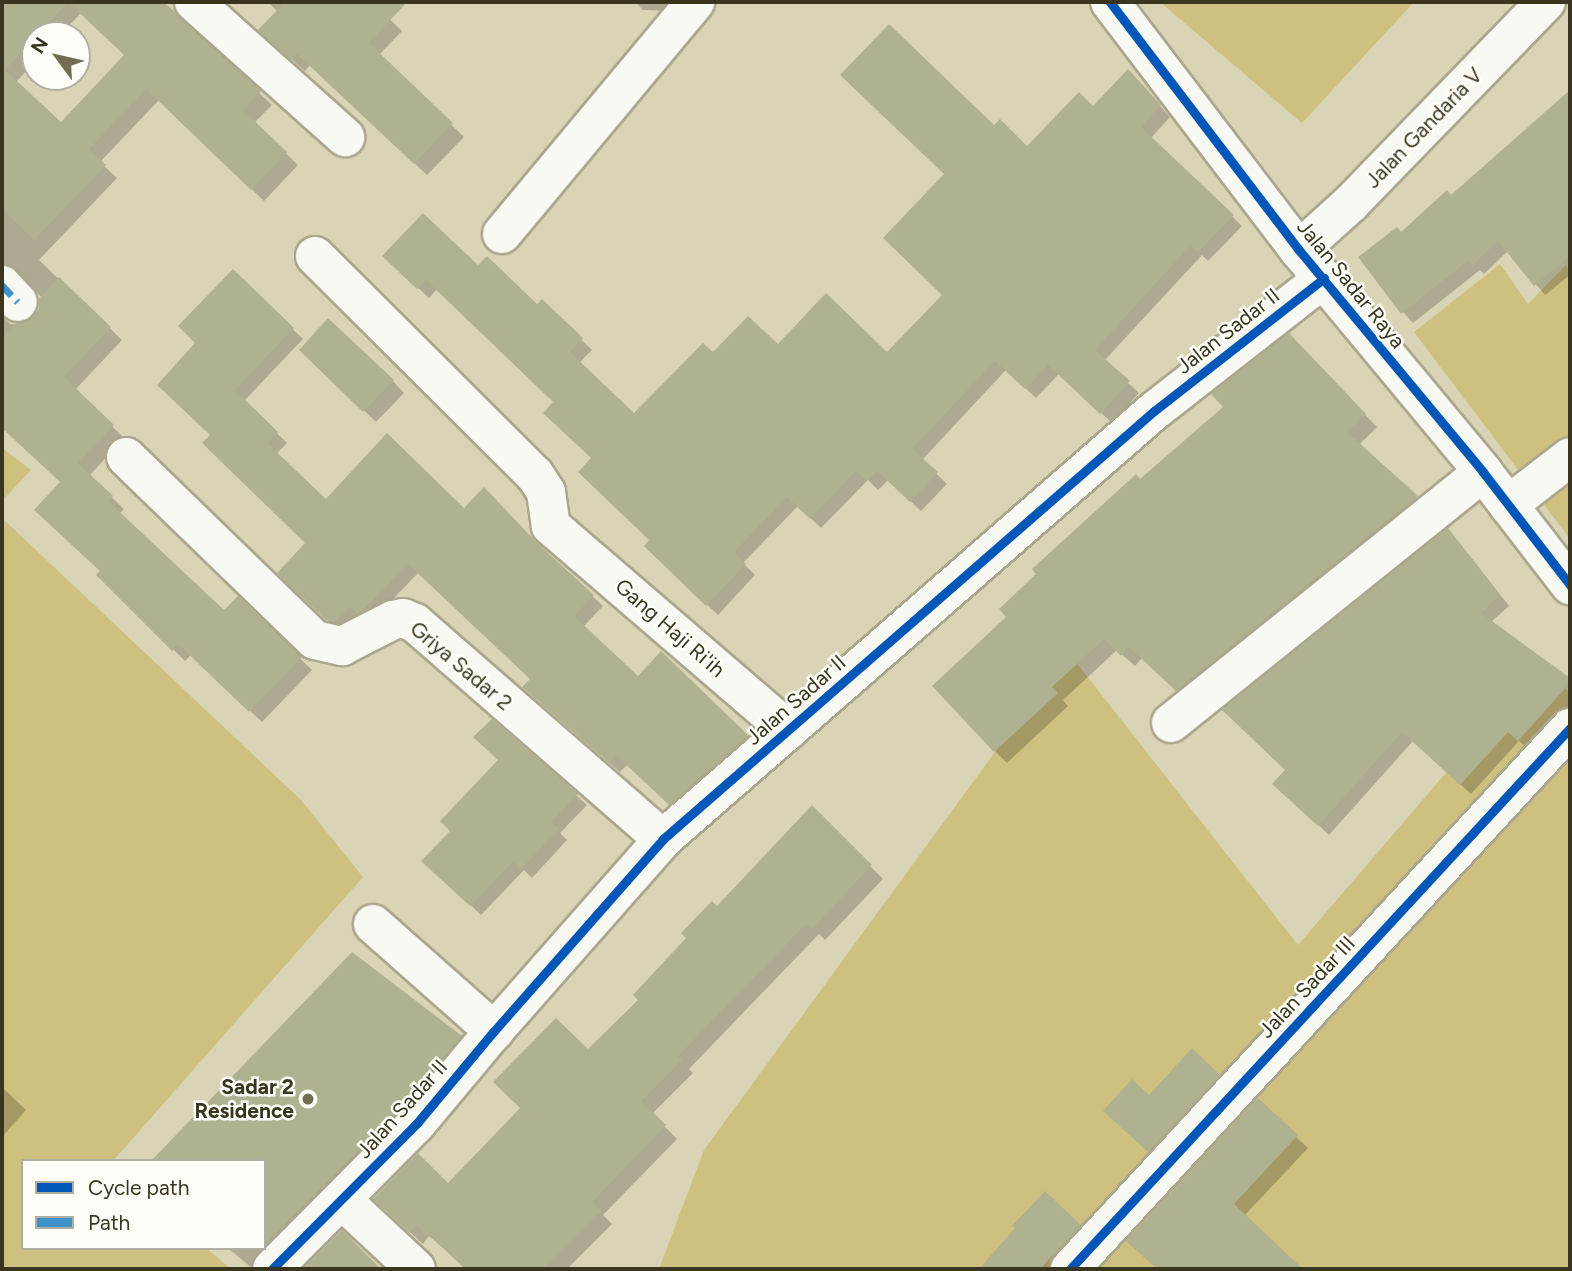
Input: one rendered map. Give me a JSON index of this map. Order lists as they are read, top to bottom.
{
  "streets": {
    "street": [
      "Jalan Gandaria V",
      "Jalan Sadar Raya",
      "Jalan Sadar II",
      "Gang Haji Ri'ih",
      "Griya Sadar 2",
      "Jalan Sadar III"
    ]
  },
  "crossings": [
    ["Jalan Gandaria V", "Jalan Sadar Raya"],
    ["Jalan Sadar Raya", "Jalan Sadar II"],
    ["Jalan Sadar II", "Gang Haji Ri'ih"],
    ["Jalan Sadar II", "Griya Sadar 2"]
  ],
  "places": ["Sadar 2 Residence"],
  "legend": ["Cycle path", "Path"],
  "north": "top left"
}
